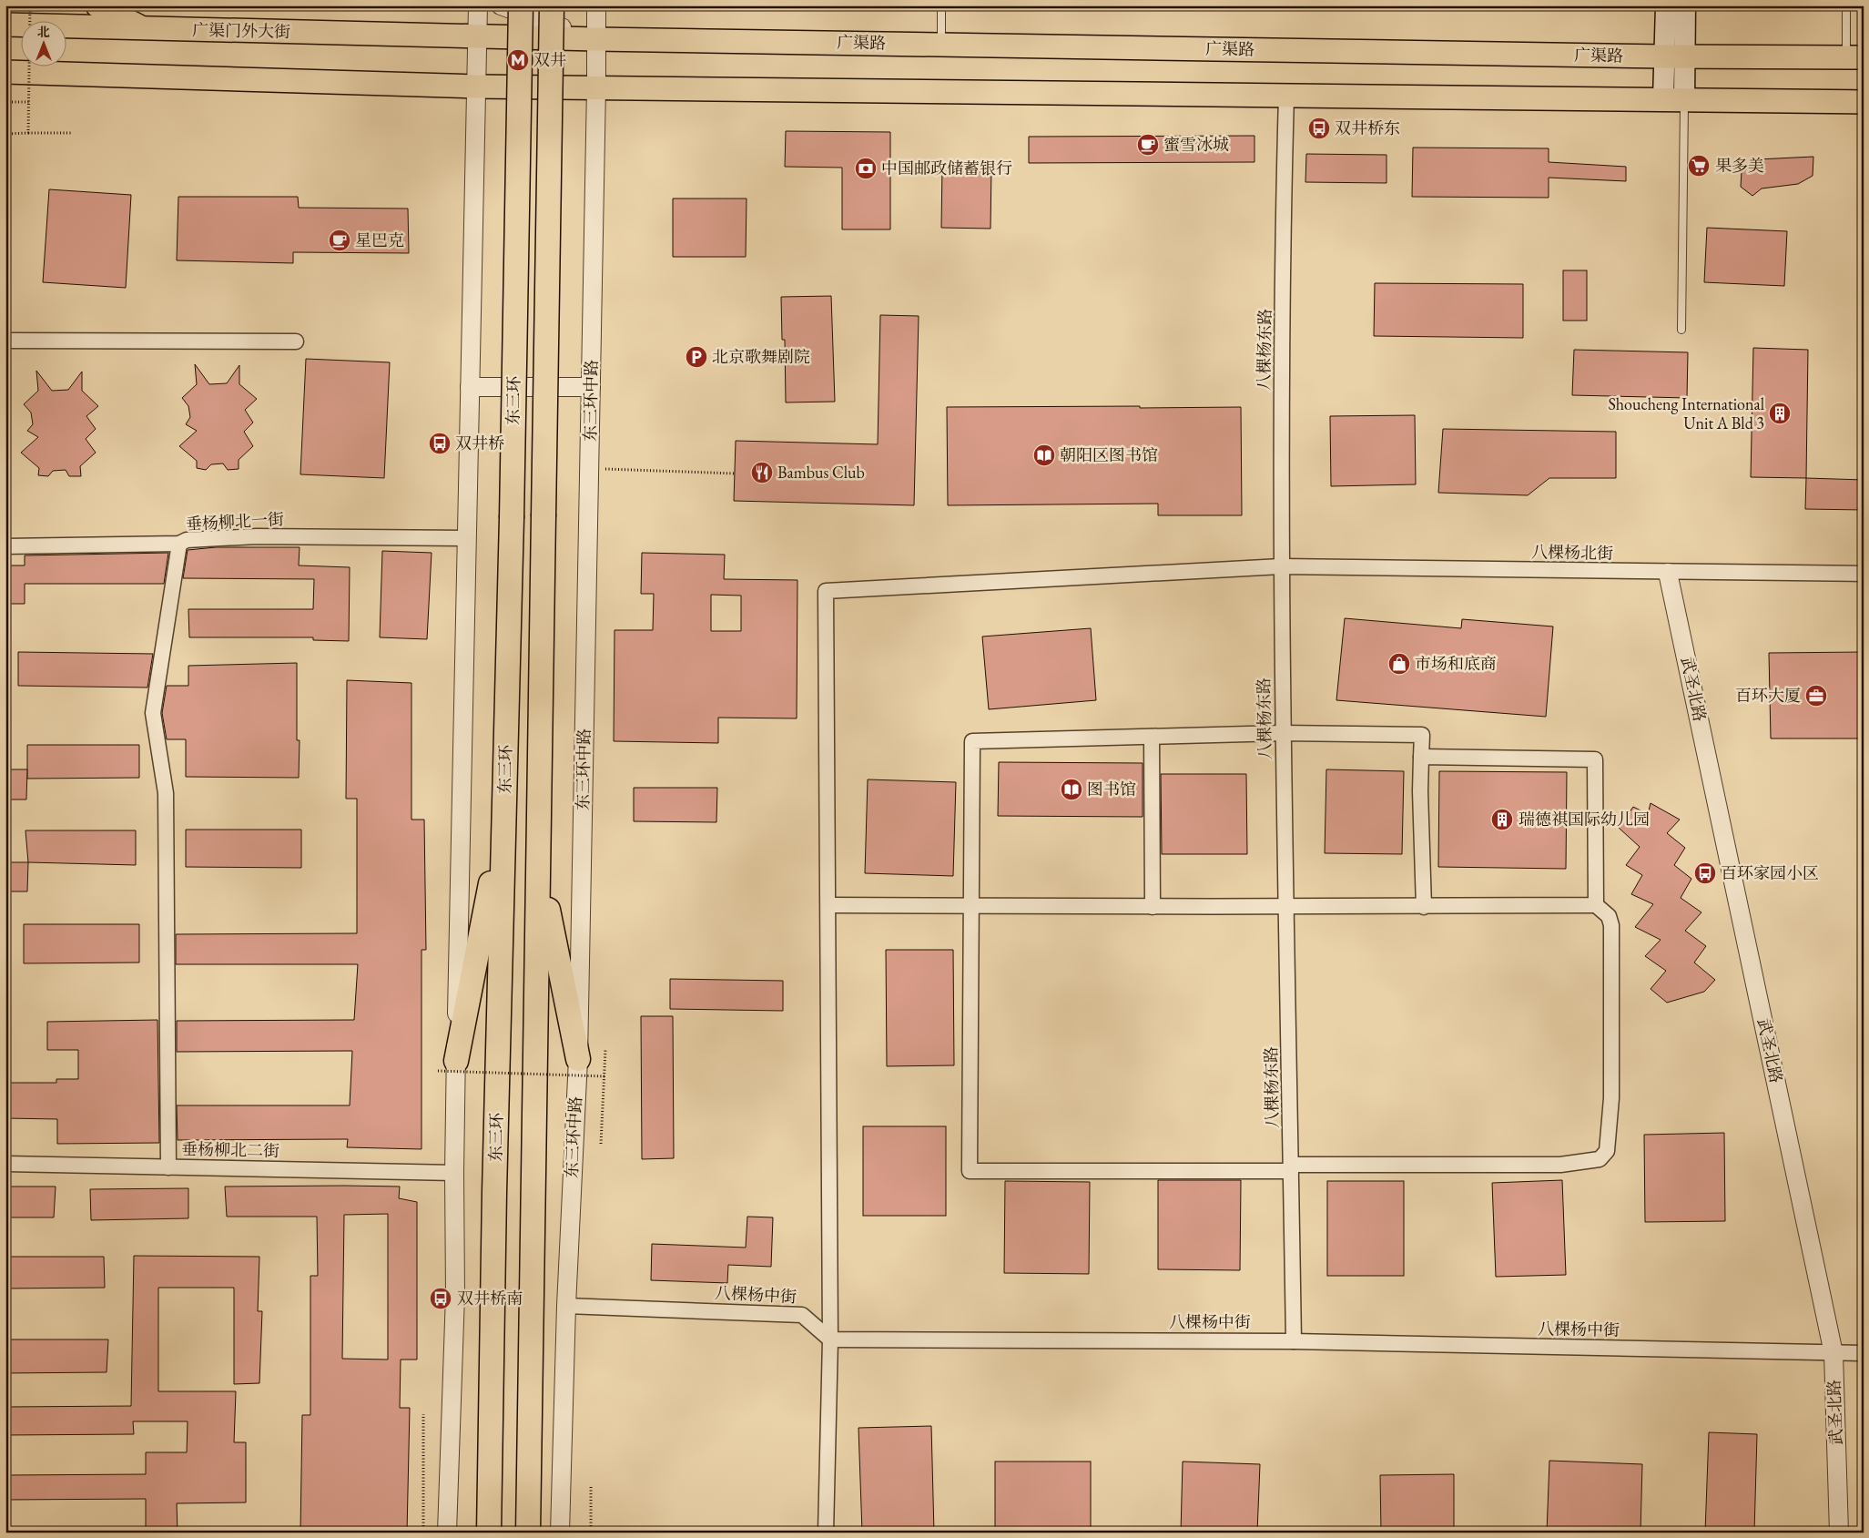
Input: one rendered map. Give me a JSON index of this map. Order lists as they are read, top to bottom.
{
  "streets": {
    "highway": ["东三环"],
    "main road": ["广渠门外大街", "广渠路"],
    "street": [
      "八棵杨东路",
      "东三环中路",
      "垂杨柳北一街",
      "八棵杨北街",
      "武圣北路",
      "垂杨柳北二街",
      "八棵杨中街"
    ]
  },
  "crossings": [
    ["广渠门外大街", "广渠路"],
    ["广渠门外大街", "东三环中路"],
    ["广渠路", "东三环中路"],
    ["八棵杨东路", "八棵杨北街"],
    ["八棵杨东路", "八棵杨中街"],
    ["东三环中路", "八棵杨中街"],
    ["八棵杨北街", "武圣北路"],
    ["武圣北路", "八棵杨中街"]
  ],
  "places": {
    "metro station": ["双井"],
    "bus stop": [
      "双井桥东",
      "双井桥",
      "百环家园小区",
      "双井桥南"
    ],
    "cafe": ["蜜雪冰城", "星巴克"],
    "supermarket": ["果多美"],
    "bank": ["中国邮政储蓄银行"],
    "parking": ["北京歌舞剧院"],
    "building": ["Shoucheng International Unit A Bld 3", "瑞德祺国际幼儿园"],
    "library": ["朝阳区图书馆", "图书馆"],
    "restaurant": ["Bambus Club"],
    "shop": ["市场和底商"],
    "office": ["百环大厦"]
  },
  "north": "top"
}
